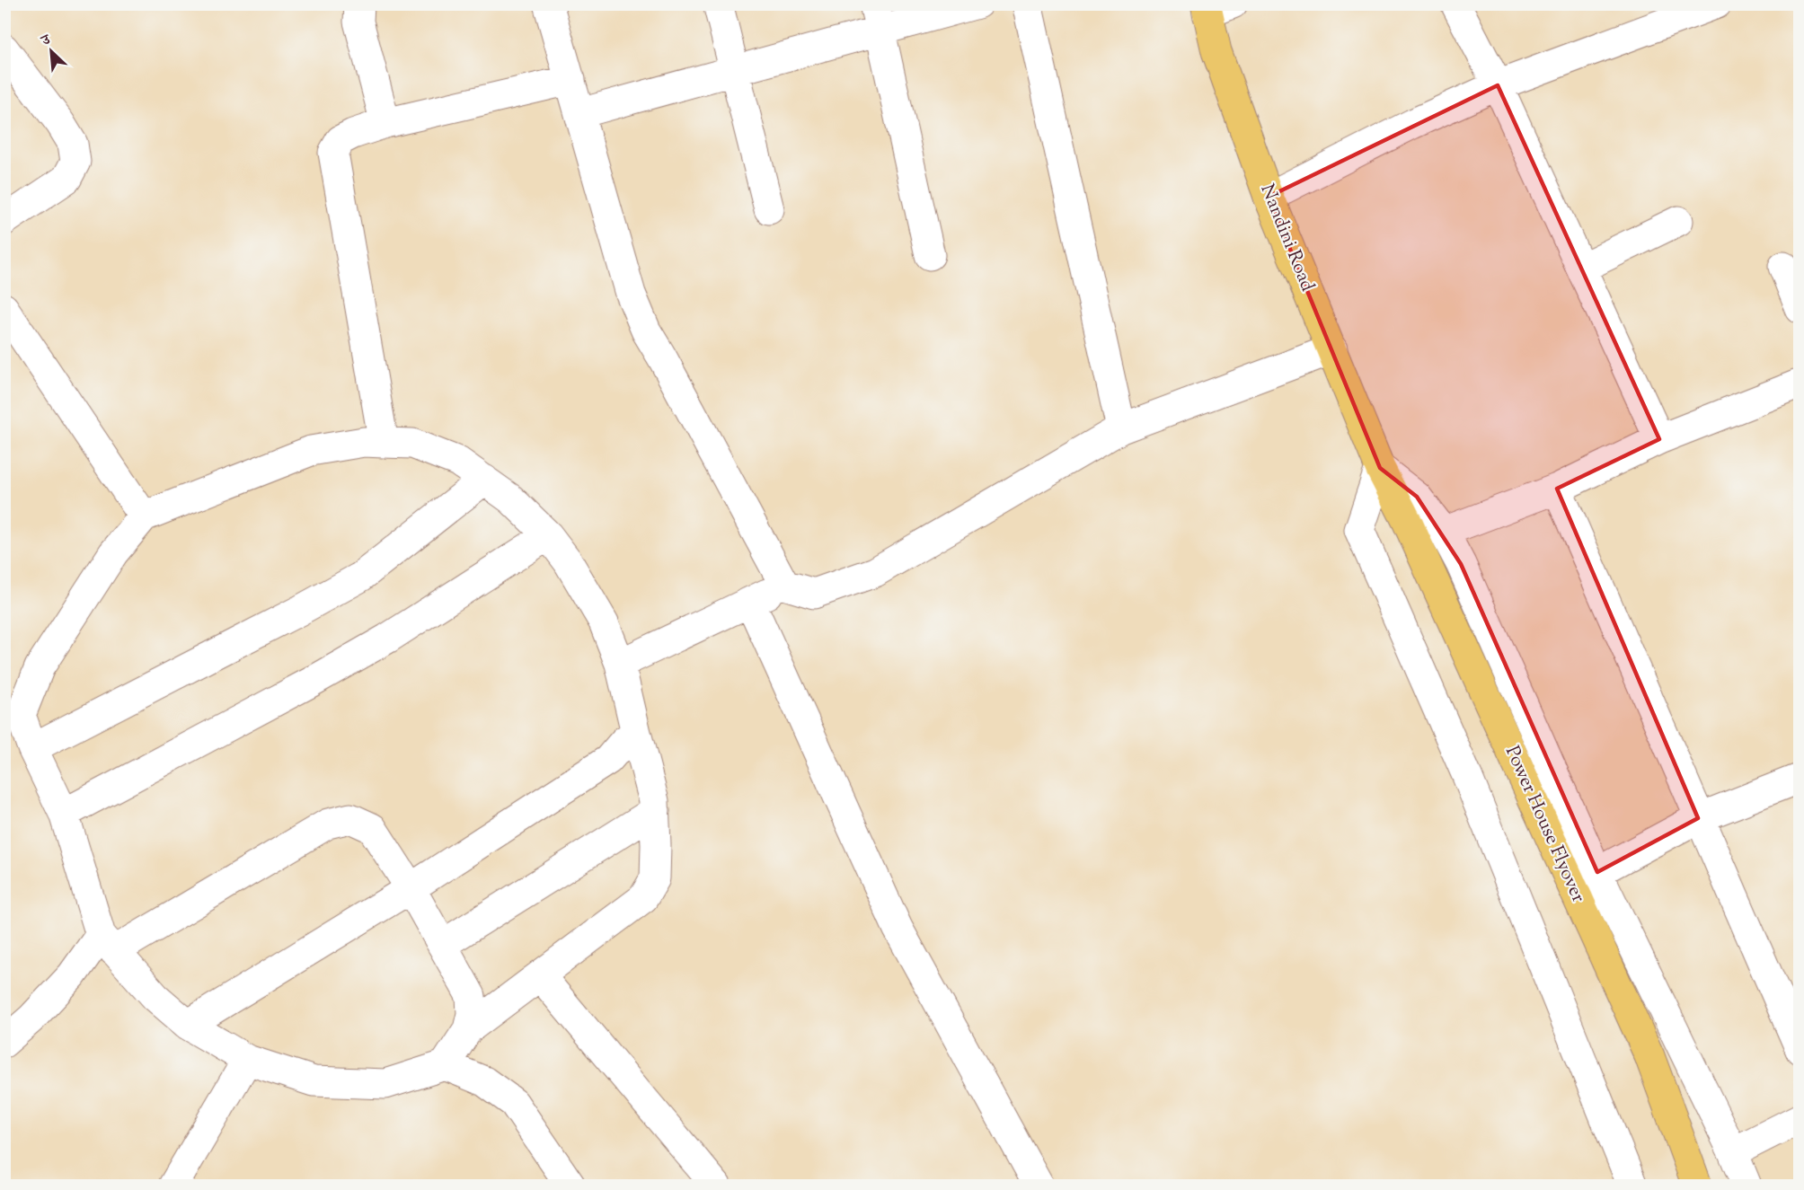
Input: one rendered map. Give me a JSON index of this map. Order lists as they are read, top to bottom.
{
  "streets": {
    "main road": ["Nandini Road", "Power House Flyover"]
  },
  "crossings": [
    ["Nandini Road", "Power House Flyover"]
  ],
  "north": "top left"
}
